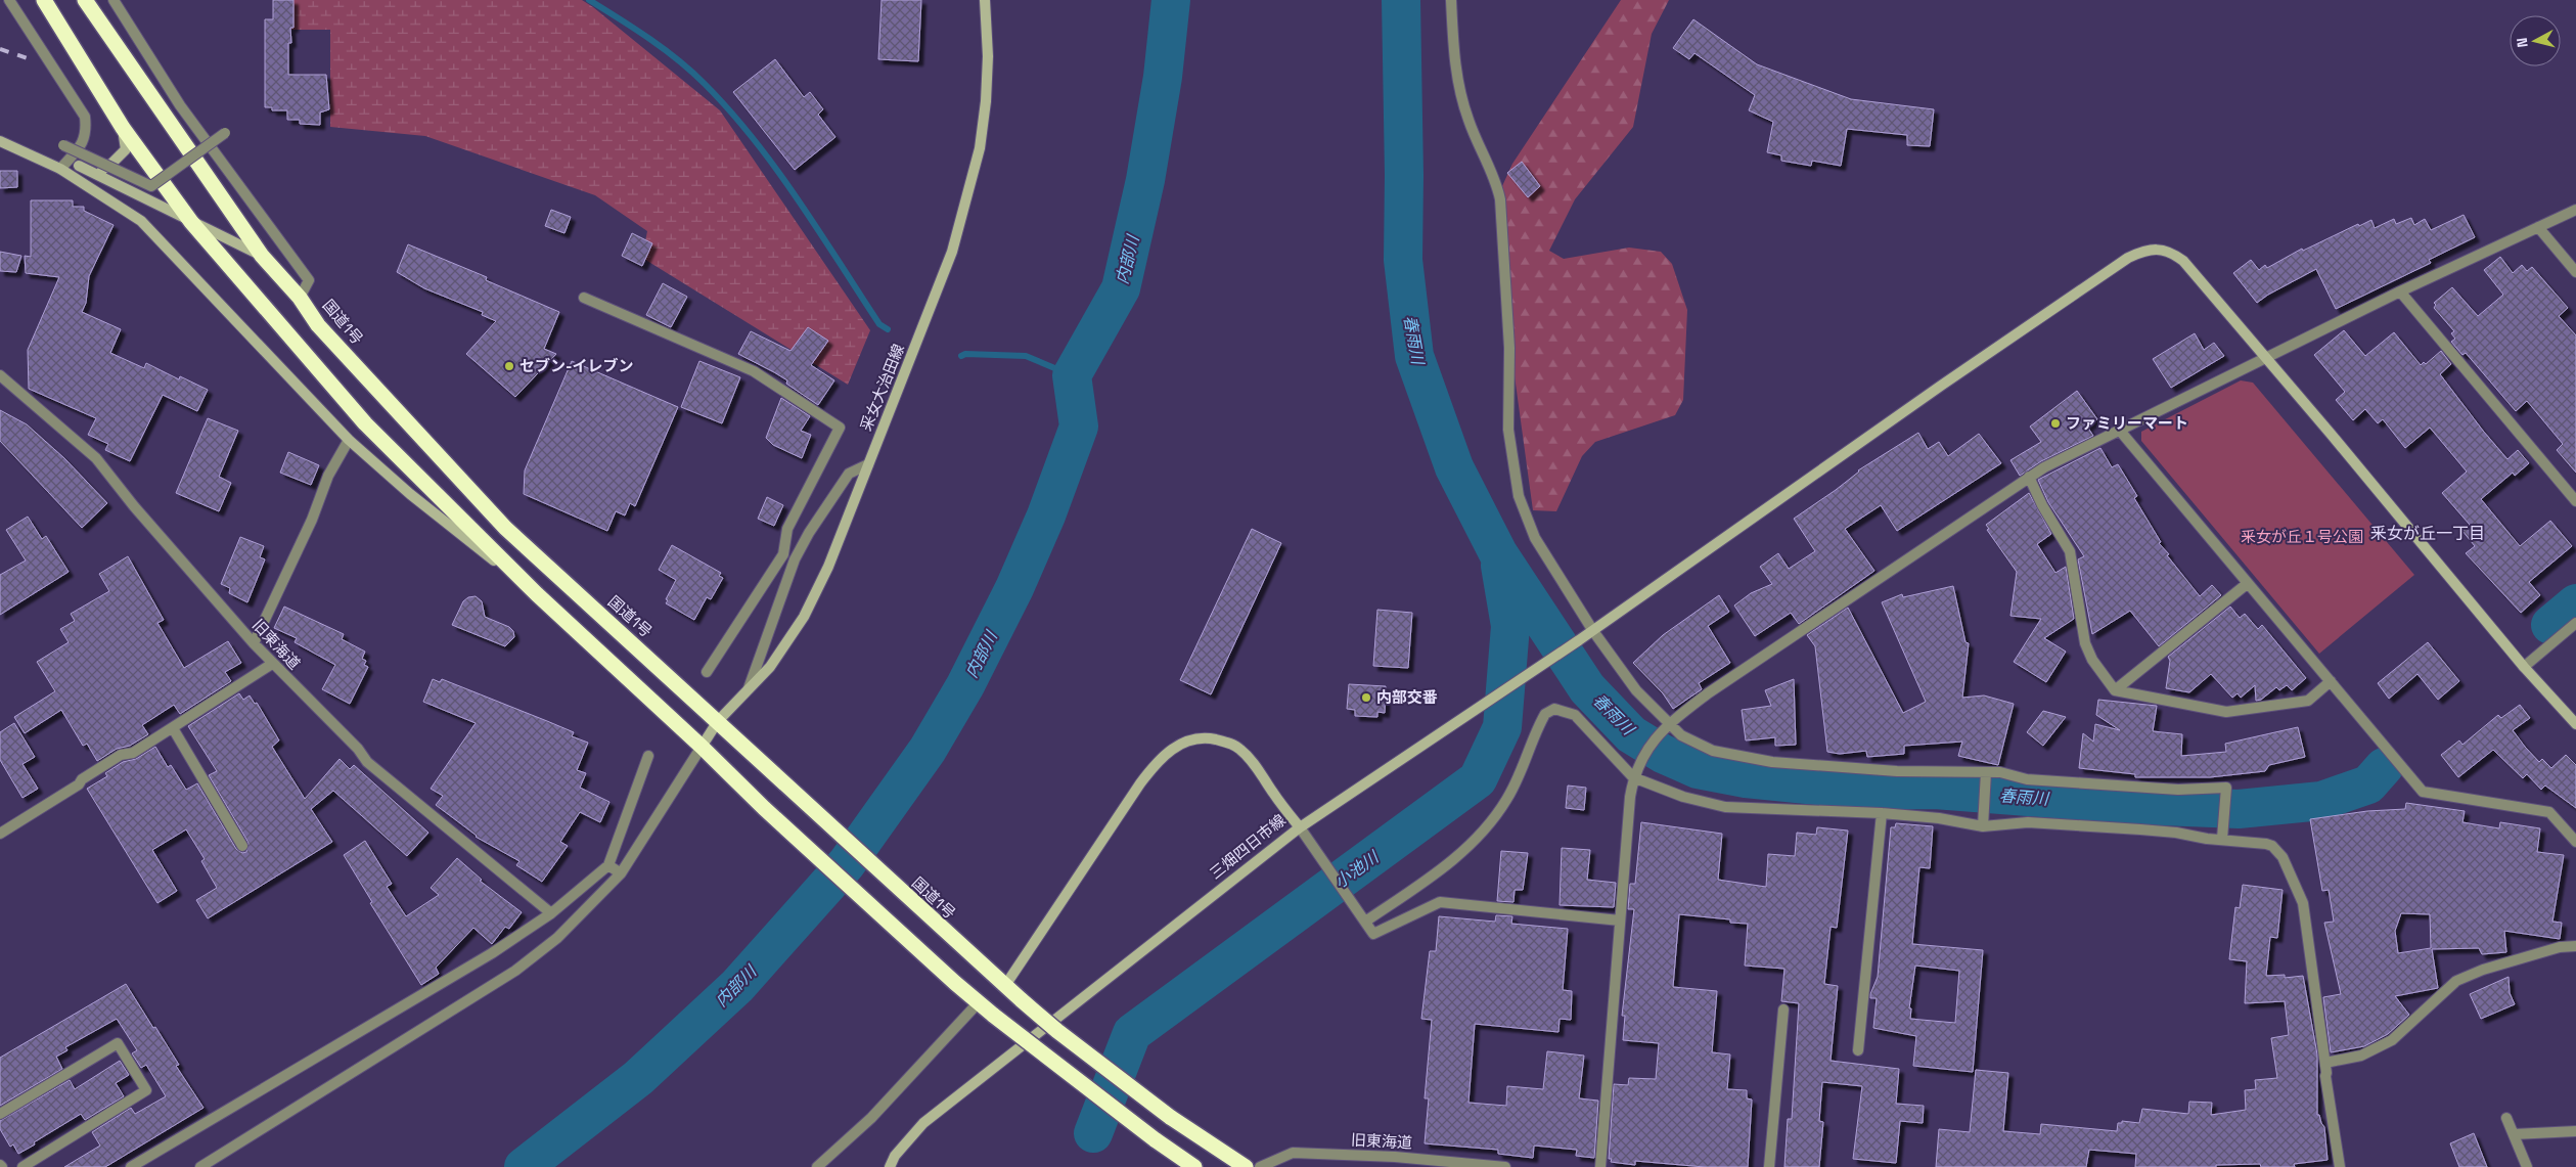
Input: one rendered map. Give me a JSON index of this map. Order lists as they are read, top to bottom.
{
  "streets": {
    "highway": ["国道1号"],
    "main road": ["采女大治田線", "三畑四日市線"],
    "street": ["旧東海道"]
  },
  "crossings": [
    ["国道1号", "采女大治田線"],
    ["国道1号", "三畑四日市線"]
  ],
  "districts": ["釆女が丘一丁目"],
  "water": ["内部川", "春雨川", "小池川"],
  "parks": ["釆女が丘１号公園"],
  "places": ["セブン-イレブン", "ファミリーマート", "内部交番"],
  "north": "left"
}
